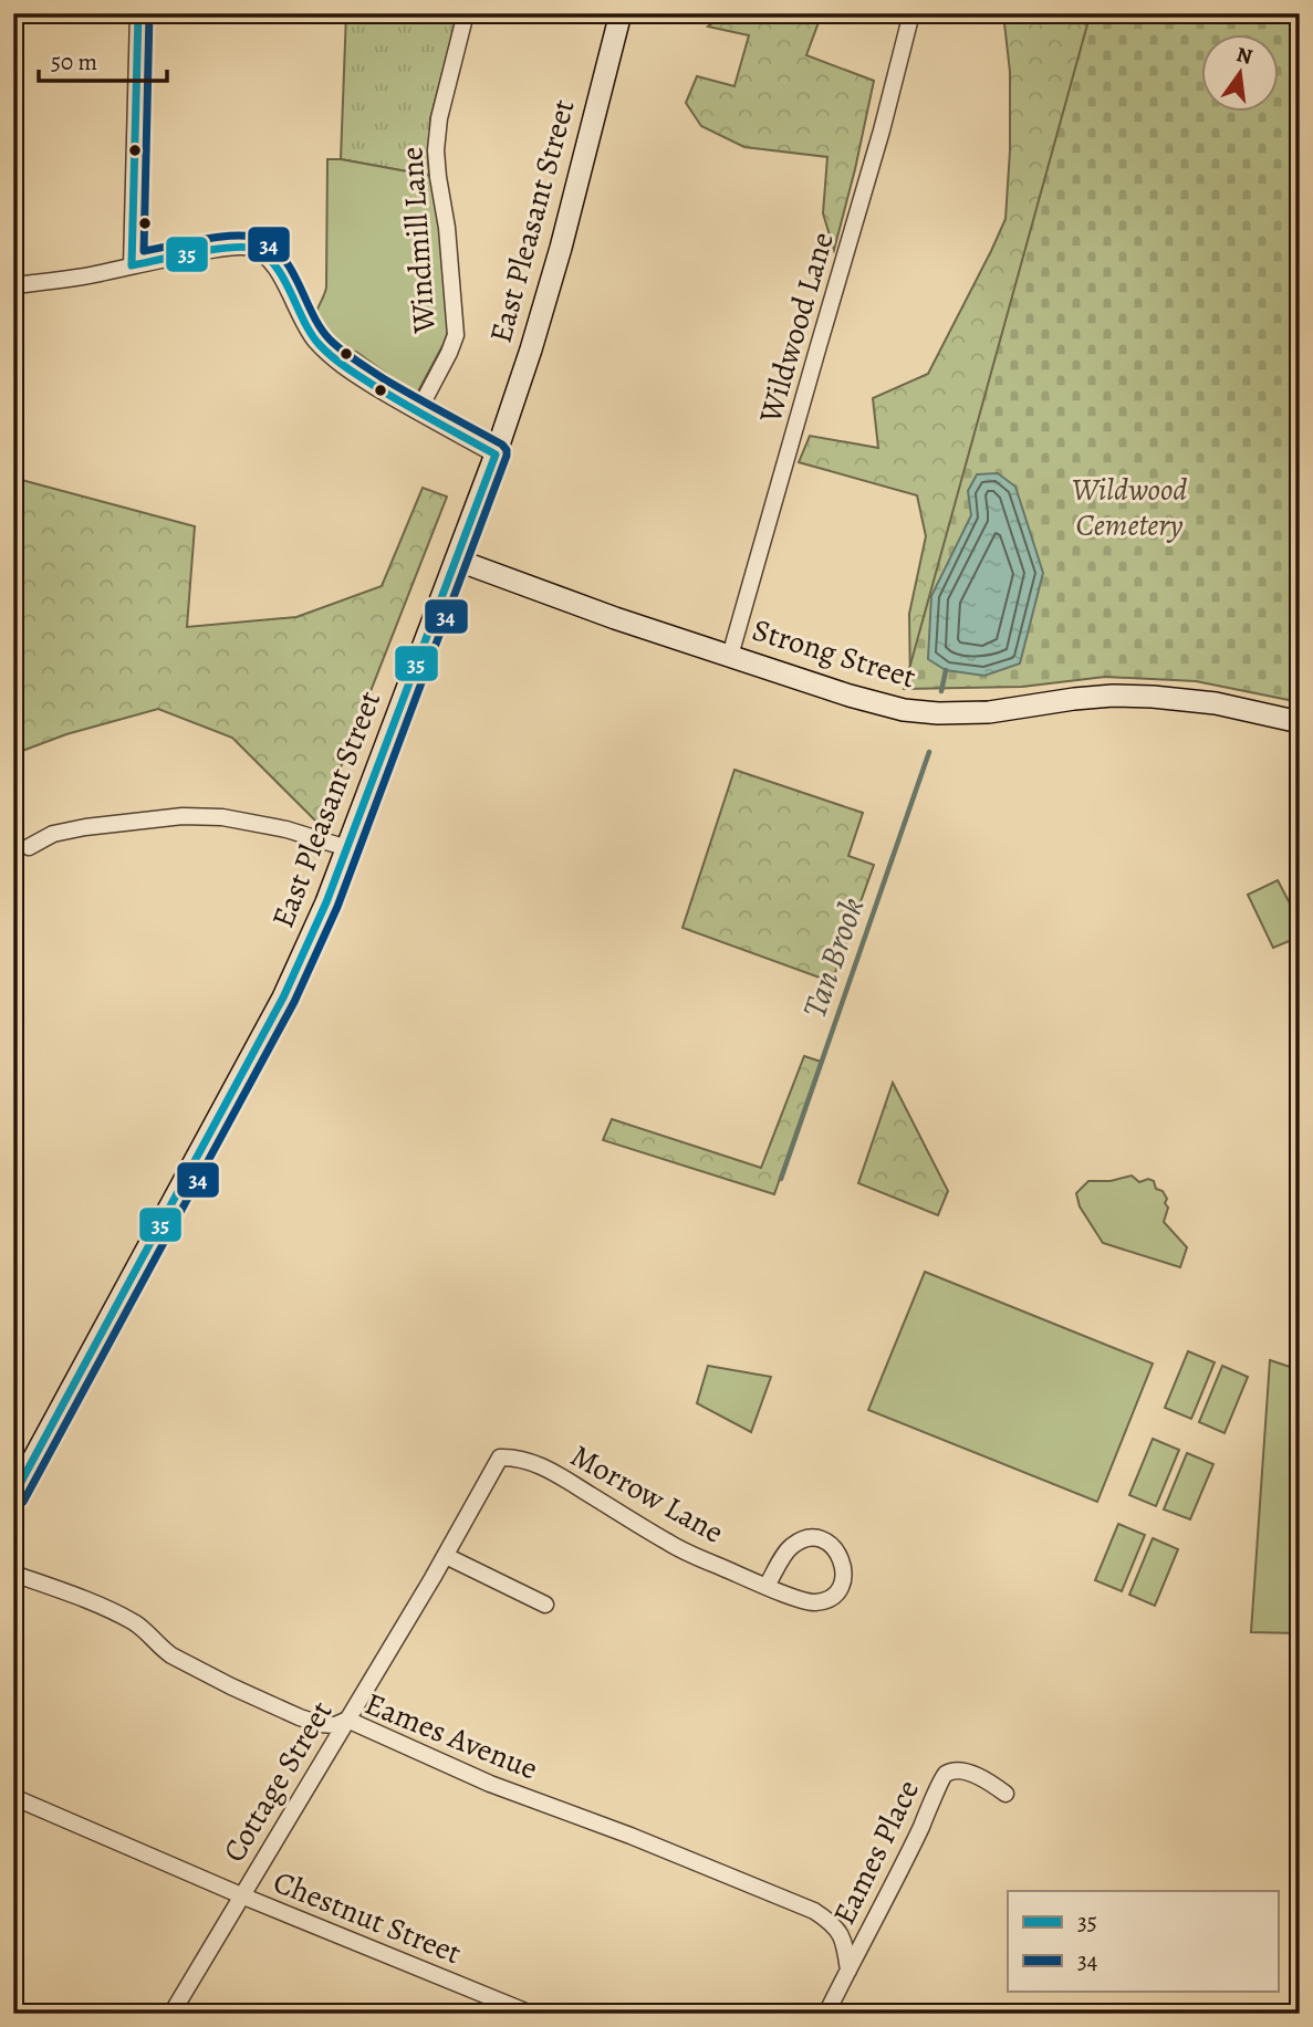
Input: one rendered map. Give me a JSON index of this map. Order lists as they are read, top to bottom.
{
  "streets": {
    "main road": ["East Pleasant Street", "Strong Street"],
    "street": [
      "Windmill Lane",
      "Wildwood Lane",
      "Morrow Lane",
      "Eames Avenue",
      "Cottage Street",
      "Eames Place",
      "Chestnut Street"
    ]
  },
  "crossings": [
    ["East Pleasant Street", "Strong Street"],
    ["Wildwood Lane", "Strong Street"],
    ["Morrow Lane", "Cottage Street"],
    ["Eames Avenue", "Cottage Street"],
    ["Eames Avenue", "Eames Place"],
    ["Cottage Street", "Chestnut Street"]
  ],
  "water": ["Tan Brook"],
  "parks": ["Wildwood Cemetery"],
  "lines": ["transit line 35", "transit line 34"],
  "legend": ["35", "34"],
  "scale_bar": "50 m",
  "north": "top"
}
